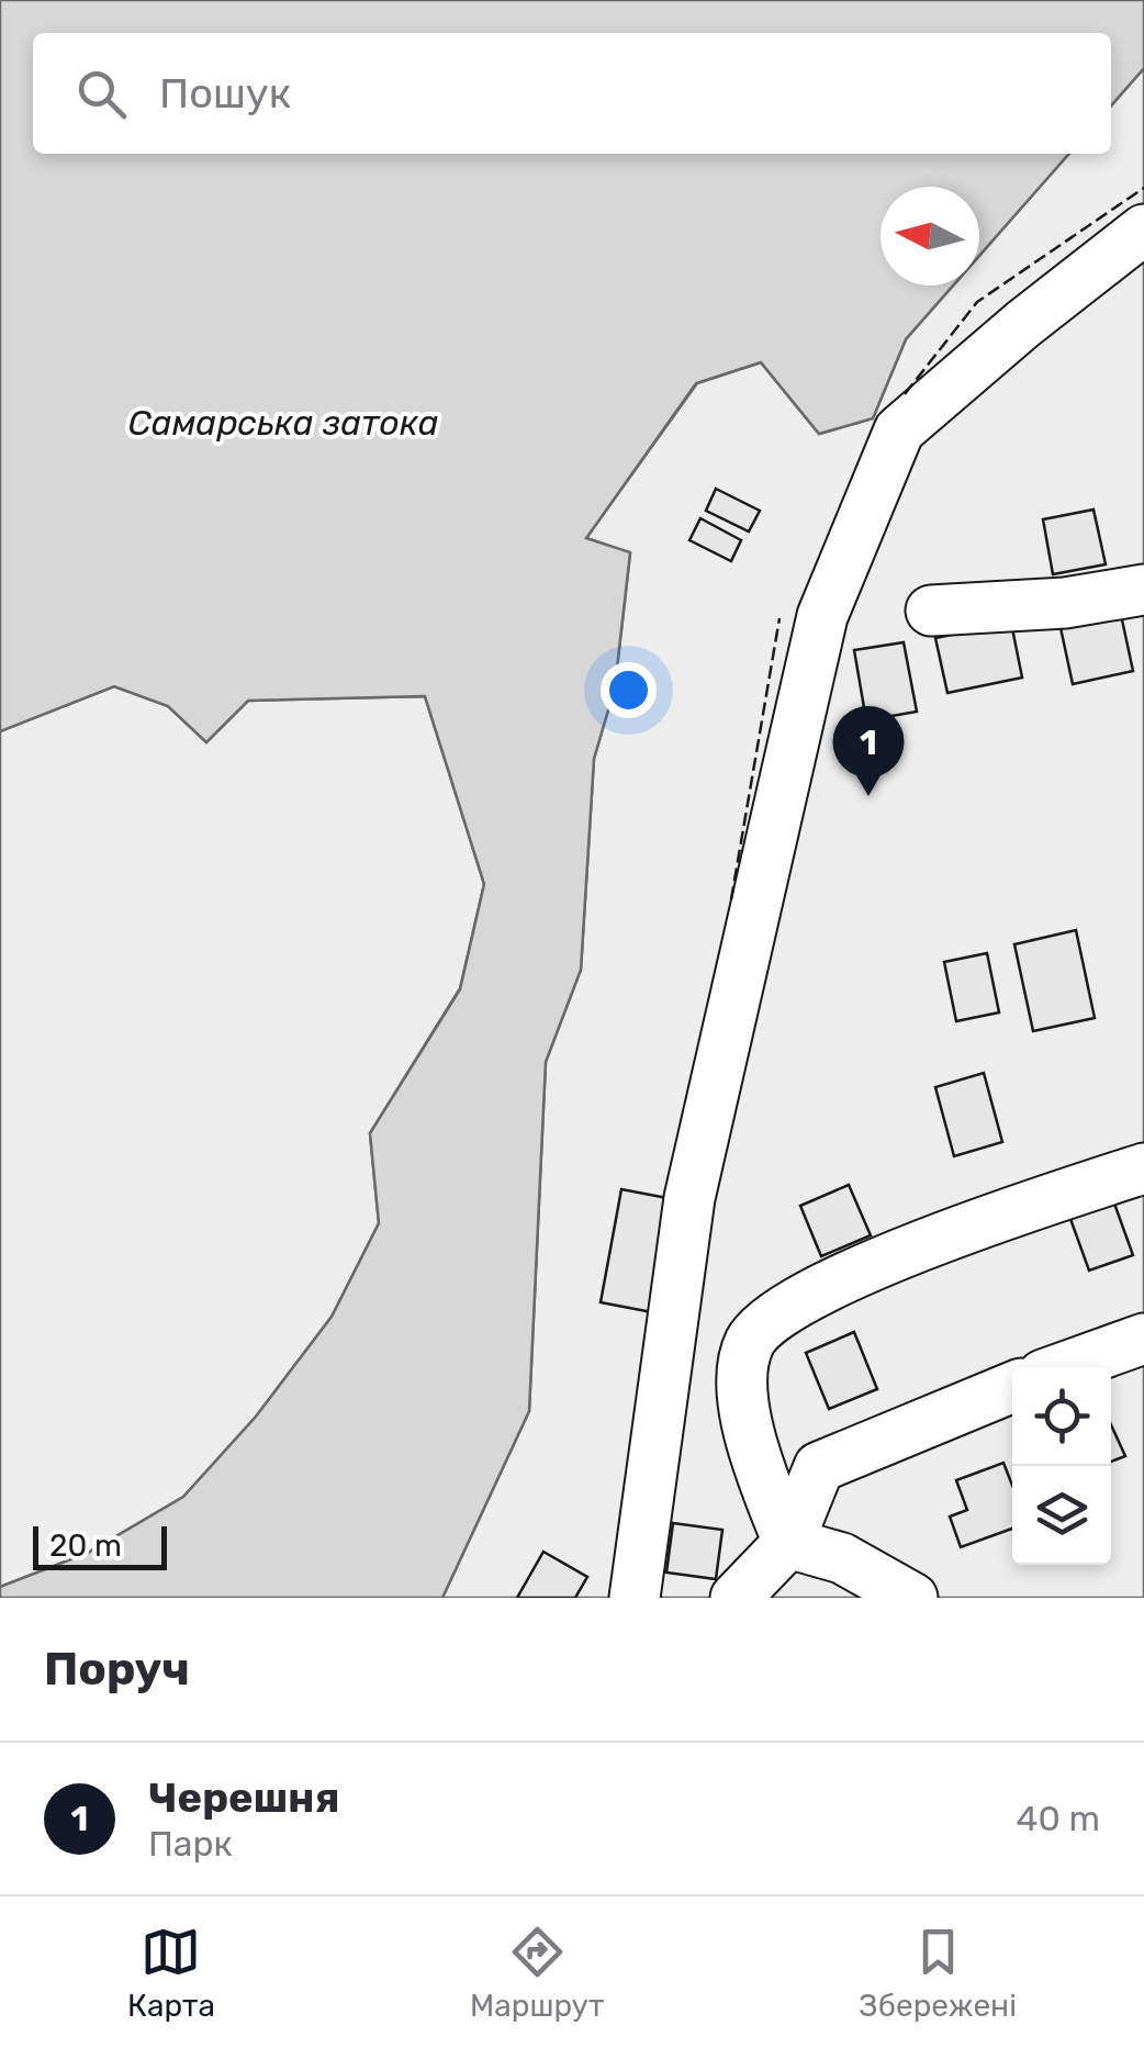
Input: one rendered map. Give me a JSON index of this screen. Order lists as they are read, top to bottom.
{
  "water": ["Самарська затока"],
  "scale_bar": "20 m",
  "north": "left",
  "page": {
    "search": "Пошук",
    "pins": "1",
    "scale": "20 m",
    "heading": "Поруч",
    "list": [
      {
        "mark": "1",
        "name": "Черешня",
        "note": "Парк",
        "value": "40 m"
      }
    ],
    "nav": ["Карта", "Маршрут", "Збережені"]
  }
}
